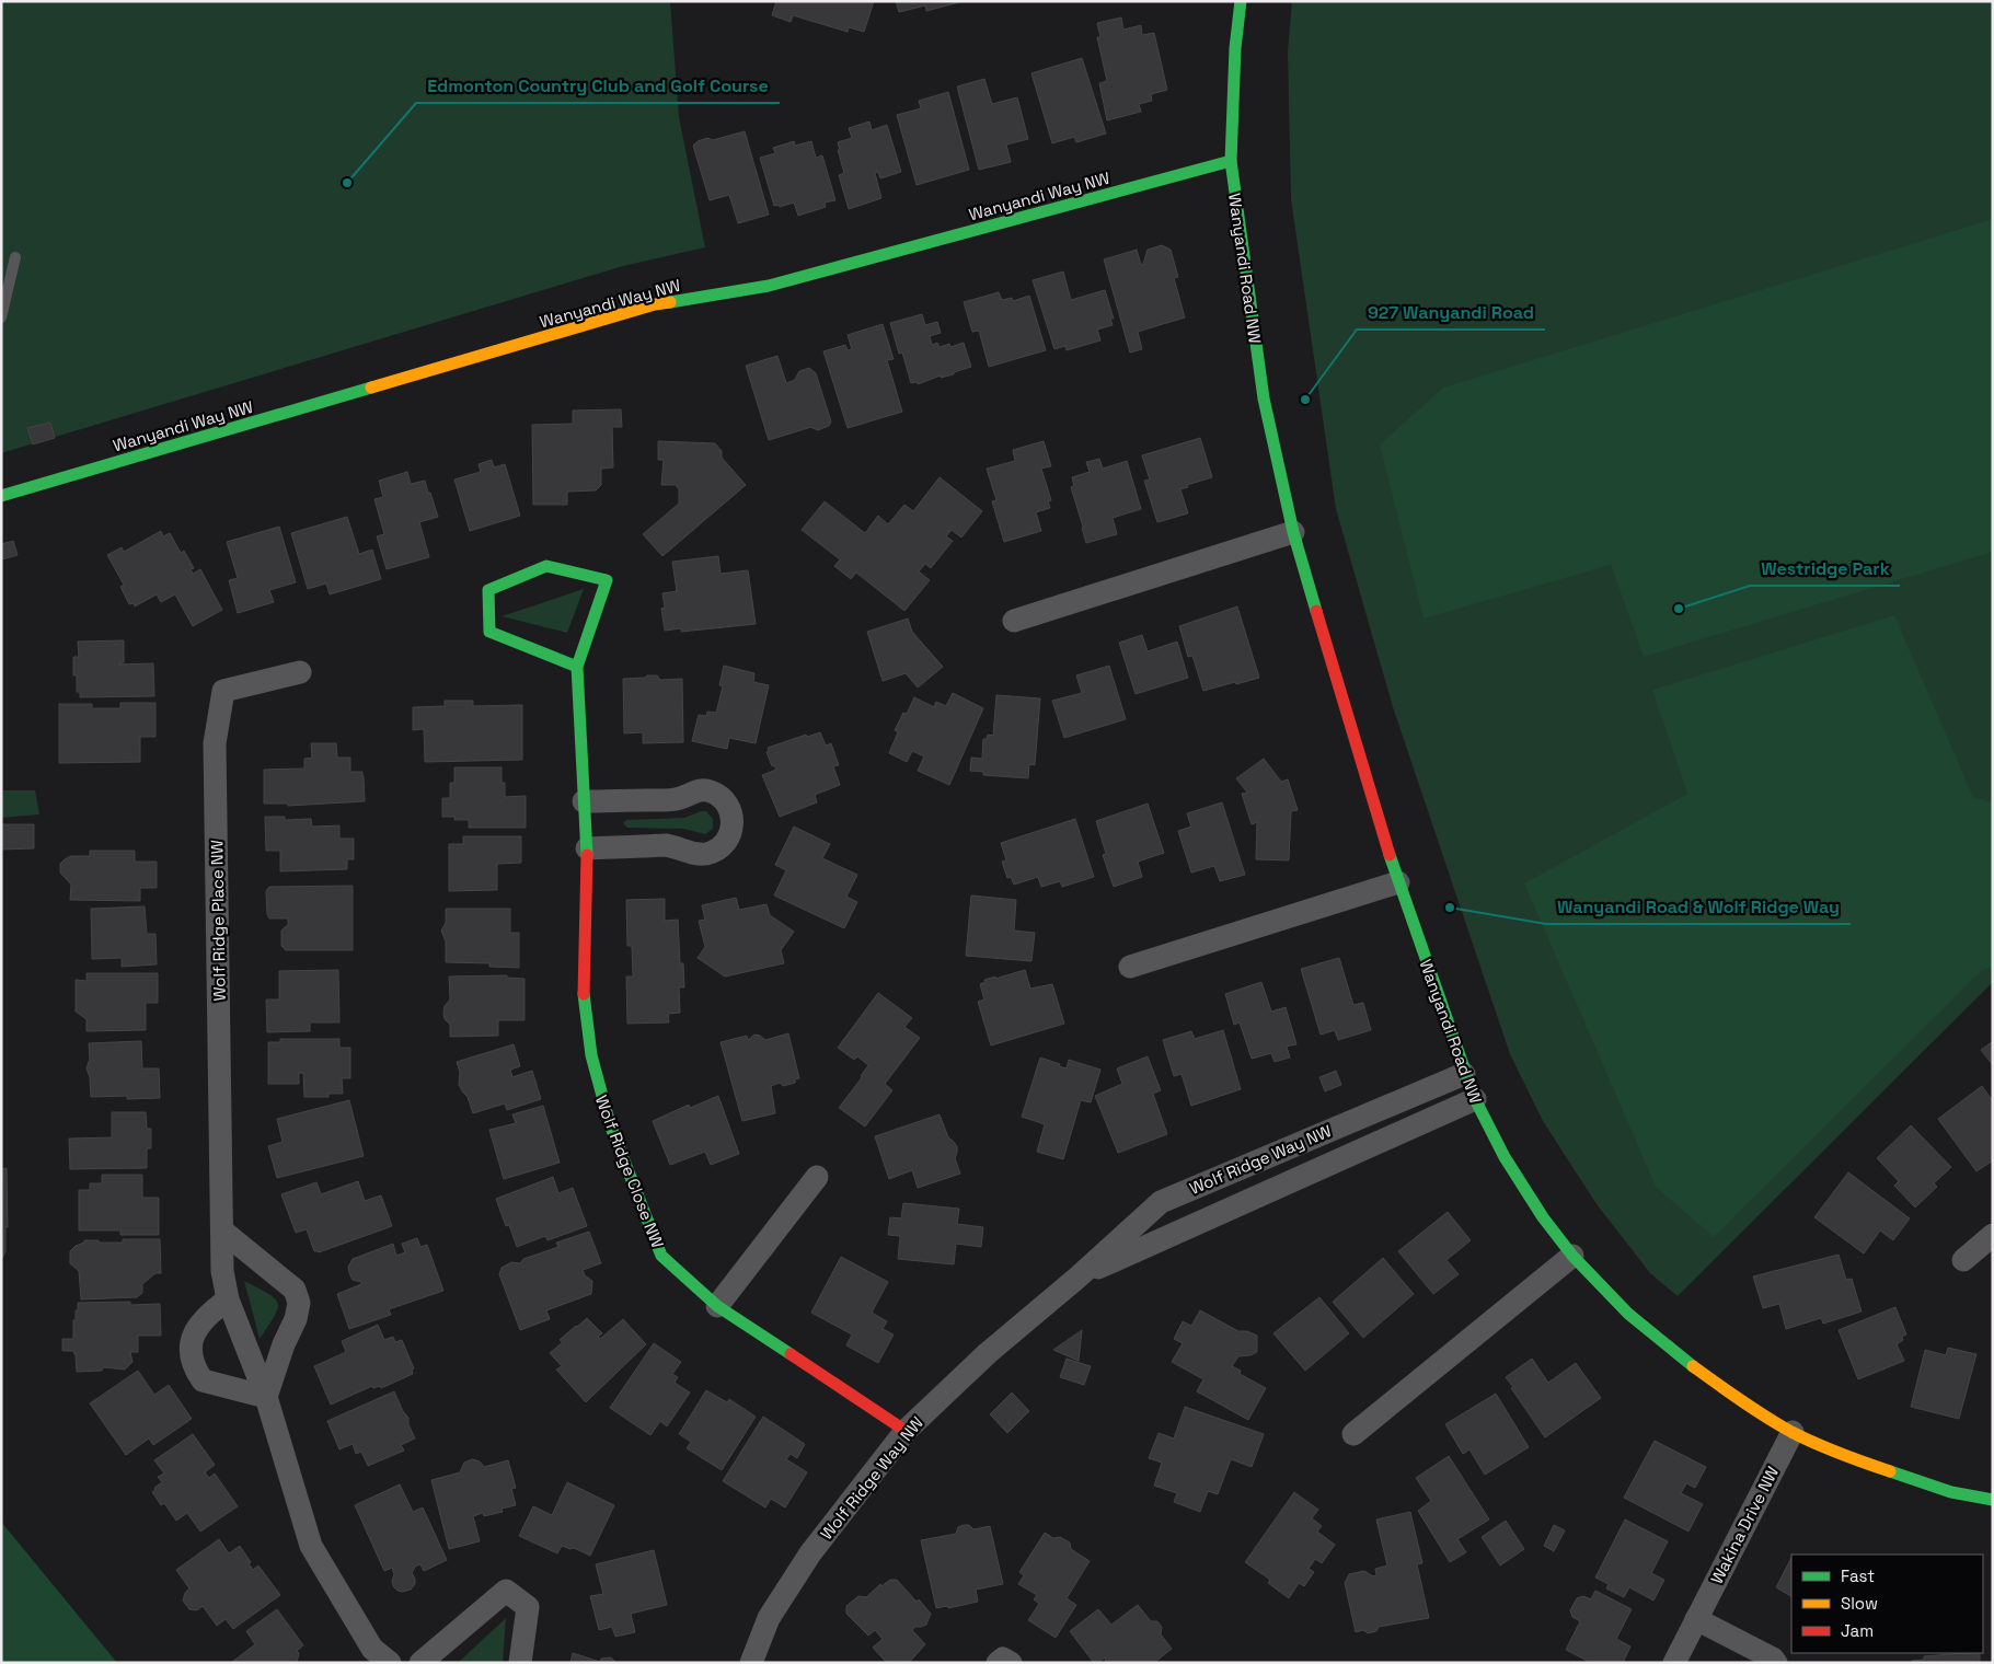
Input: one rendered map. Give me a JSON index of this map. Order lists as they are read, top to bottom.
{
  "streets": {
    "street": [
      "Wanyandi Way NW",
      "Wanyandi Road NW",
      "Wolf Ridge Place NW",
      "Wolf Ridge Way NW",
      "Wolf Ridge Close NW",
      "Wakina Drive NW"
    ]
  },
  "crossings": [
    ["Wanyandi Way NW", "Wanyandi Road NW"],
    ["Wanyandi Road NW", "Wolf Ridge Way NW"],
    ["Wanyandi Road NW", "Wakina Drive NW"],
    ["Wolf Ridge Way NW", "Wolf Ridge Close NW"]
  ],
  "places": [
    "Edmonton Country Club and Golf Course",
    "927 Wanyandi Road",
    "Westridge Park",
    "Wanyandi Road & Wolf Ridge Way"
  ],
  "legend": ["Fast", "Slow", "Jam"]
}
